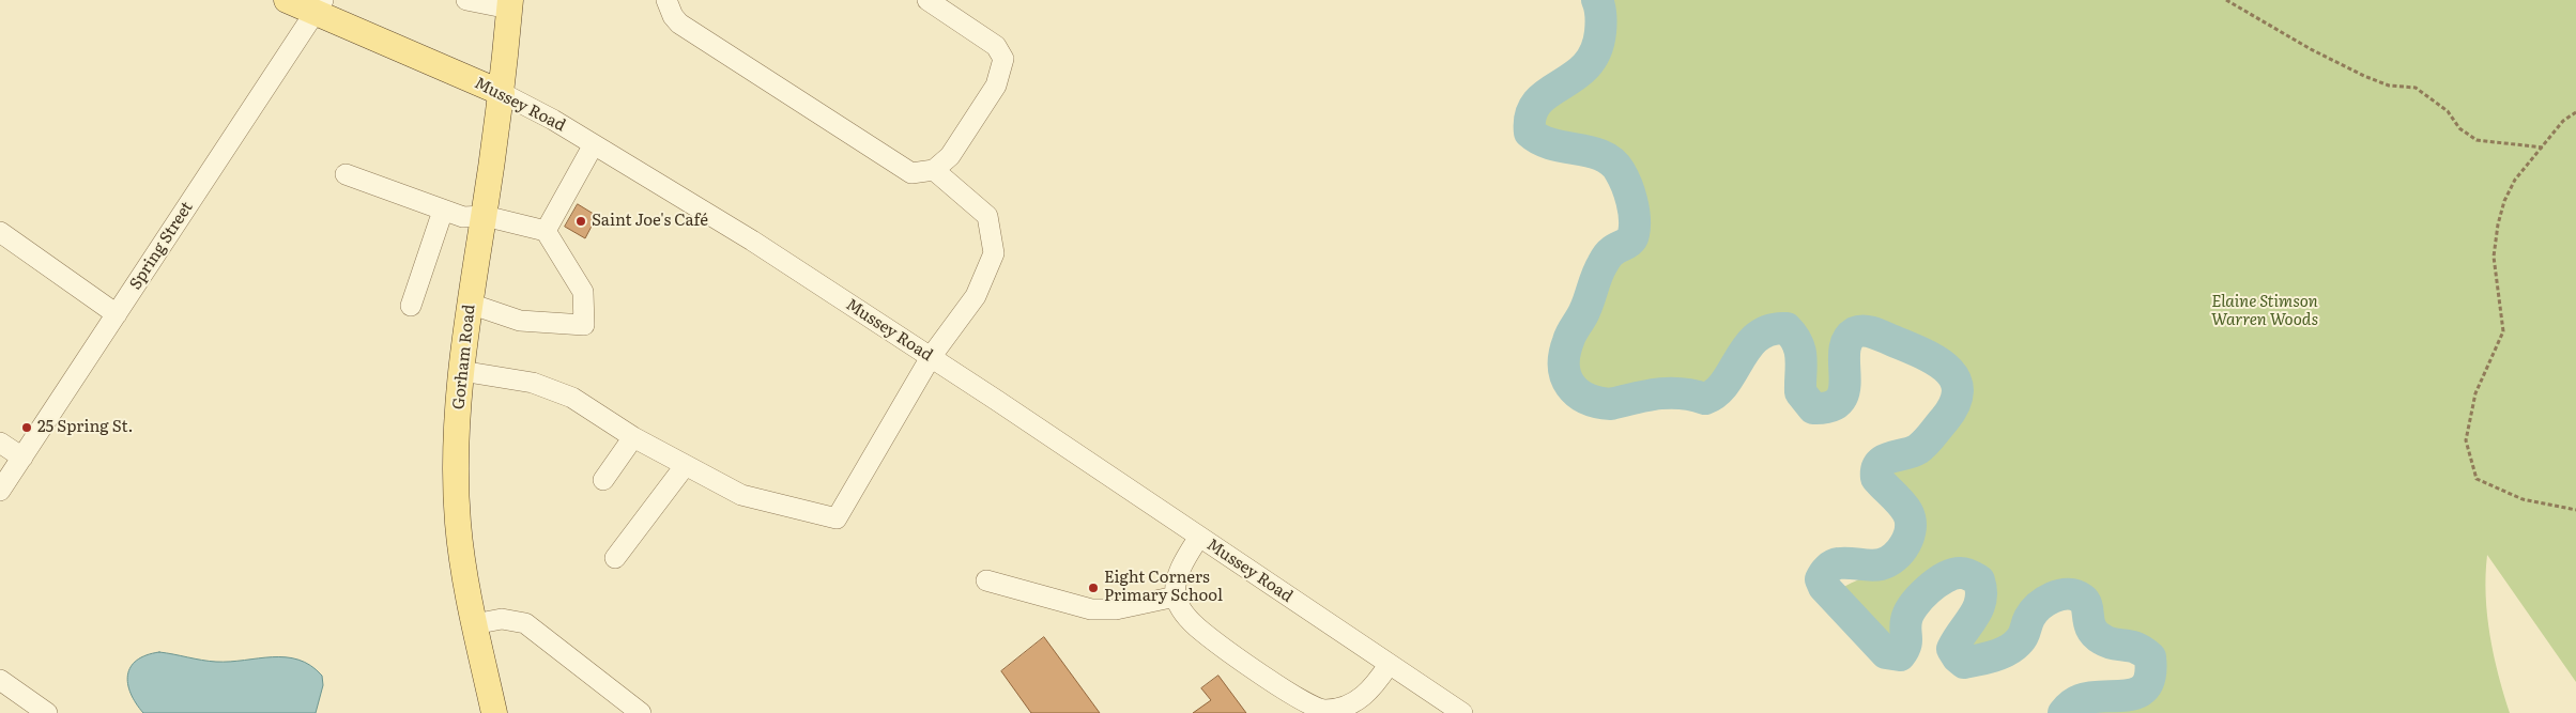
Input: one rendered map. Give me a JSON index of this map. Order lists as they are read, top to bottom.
{
  "streets": {
    "main road": ["Mussey Road", "Gorham Road"],
    "street": ["Spring Street"]
  },
  "crossings": [
    ["Mussey Road", "Spring Street"],
    ["Mussey Road", "Gorham Road"]
  ],
  "parks": ["Elaine Stimson Warren Woods"],
  "places": ["Saint Joe's Café", "25 Spring St.", "Eight Corners Primary School"]
}
